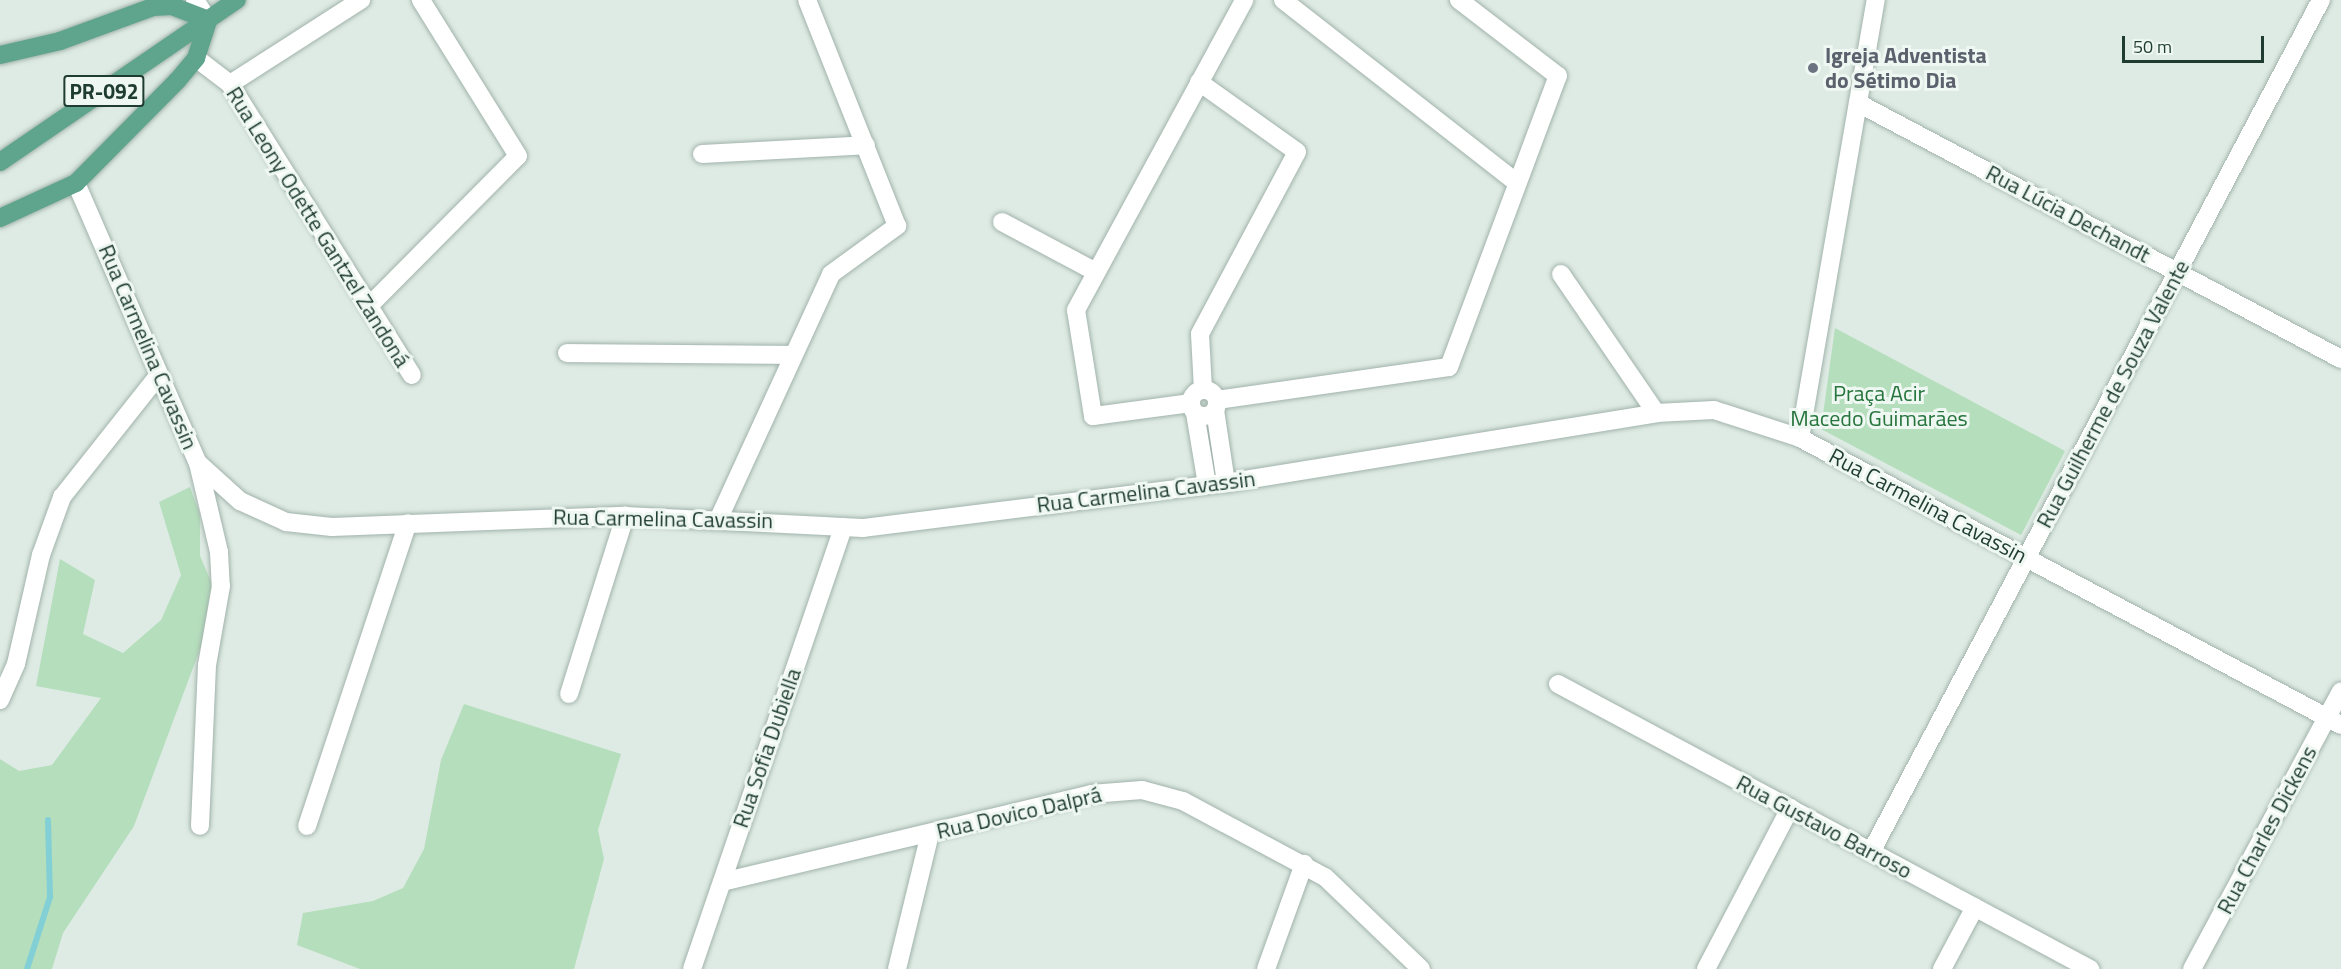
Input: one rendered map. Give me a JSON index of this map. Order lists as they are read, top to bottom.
{
  "streets": {
    "main road": ["PR-092"],
    "street": [
      "Rua Lúcia Dechandt",
      "Rua Leony Odette Gantzel Zandoná",
      "Rua Carmelina Cavassin",
      "Rua Guilherme de Souza Valente",
      "Rua Sofia Dubiella",
      "Rua Dovico Dalprá",
      "Rua Gustavo Barroso",
      "Rua Charles Dickens"
    ]
  },
  "crossings": [
    ["Rua Lúcia Dechandt", "Rua Guilherme de Souza Valente"],
    ["Rua Carmelina Cavassin", "Rua Guilherme de Souza Valente"],
    ["Rua Carmelina Cavassin", "Rua Sofia Dubiella"],
    ["Rua Carmelina Cavassin", "Rua Charles Dickens"],
    ["Rua Guilherme de Souza Valente", "Rua Gustavo Barroso"],
    ["Rua Sofia Dubiella", "Rua Dovico Dalprá"]
  ],
  "parks": ["Praça Acir Macedo Guimarães"],
  "places": ["Igreja Adventista do Sétimo Dia"],
  "scale_bar": "50 m"
}
